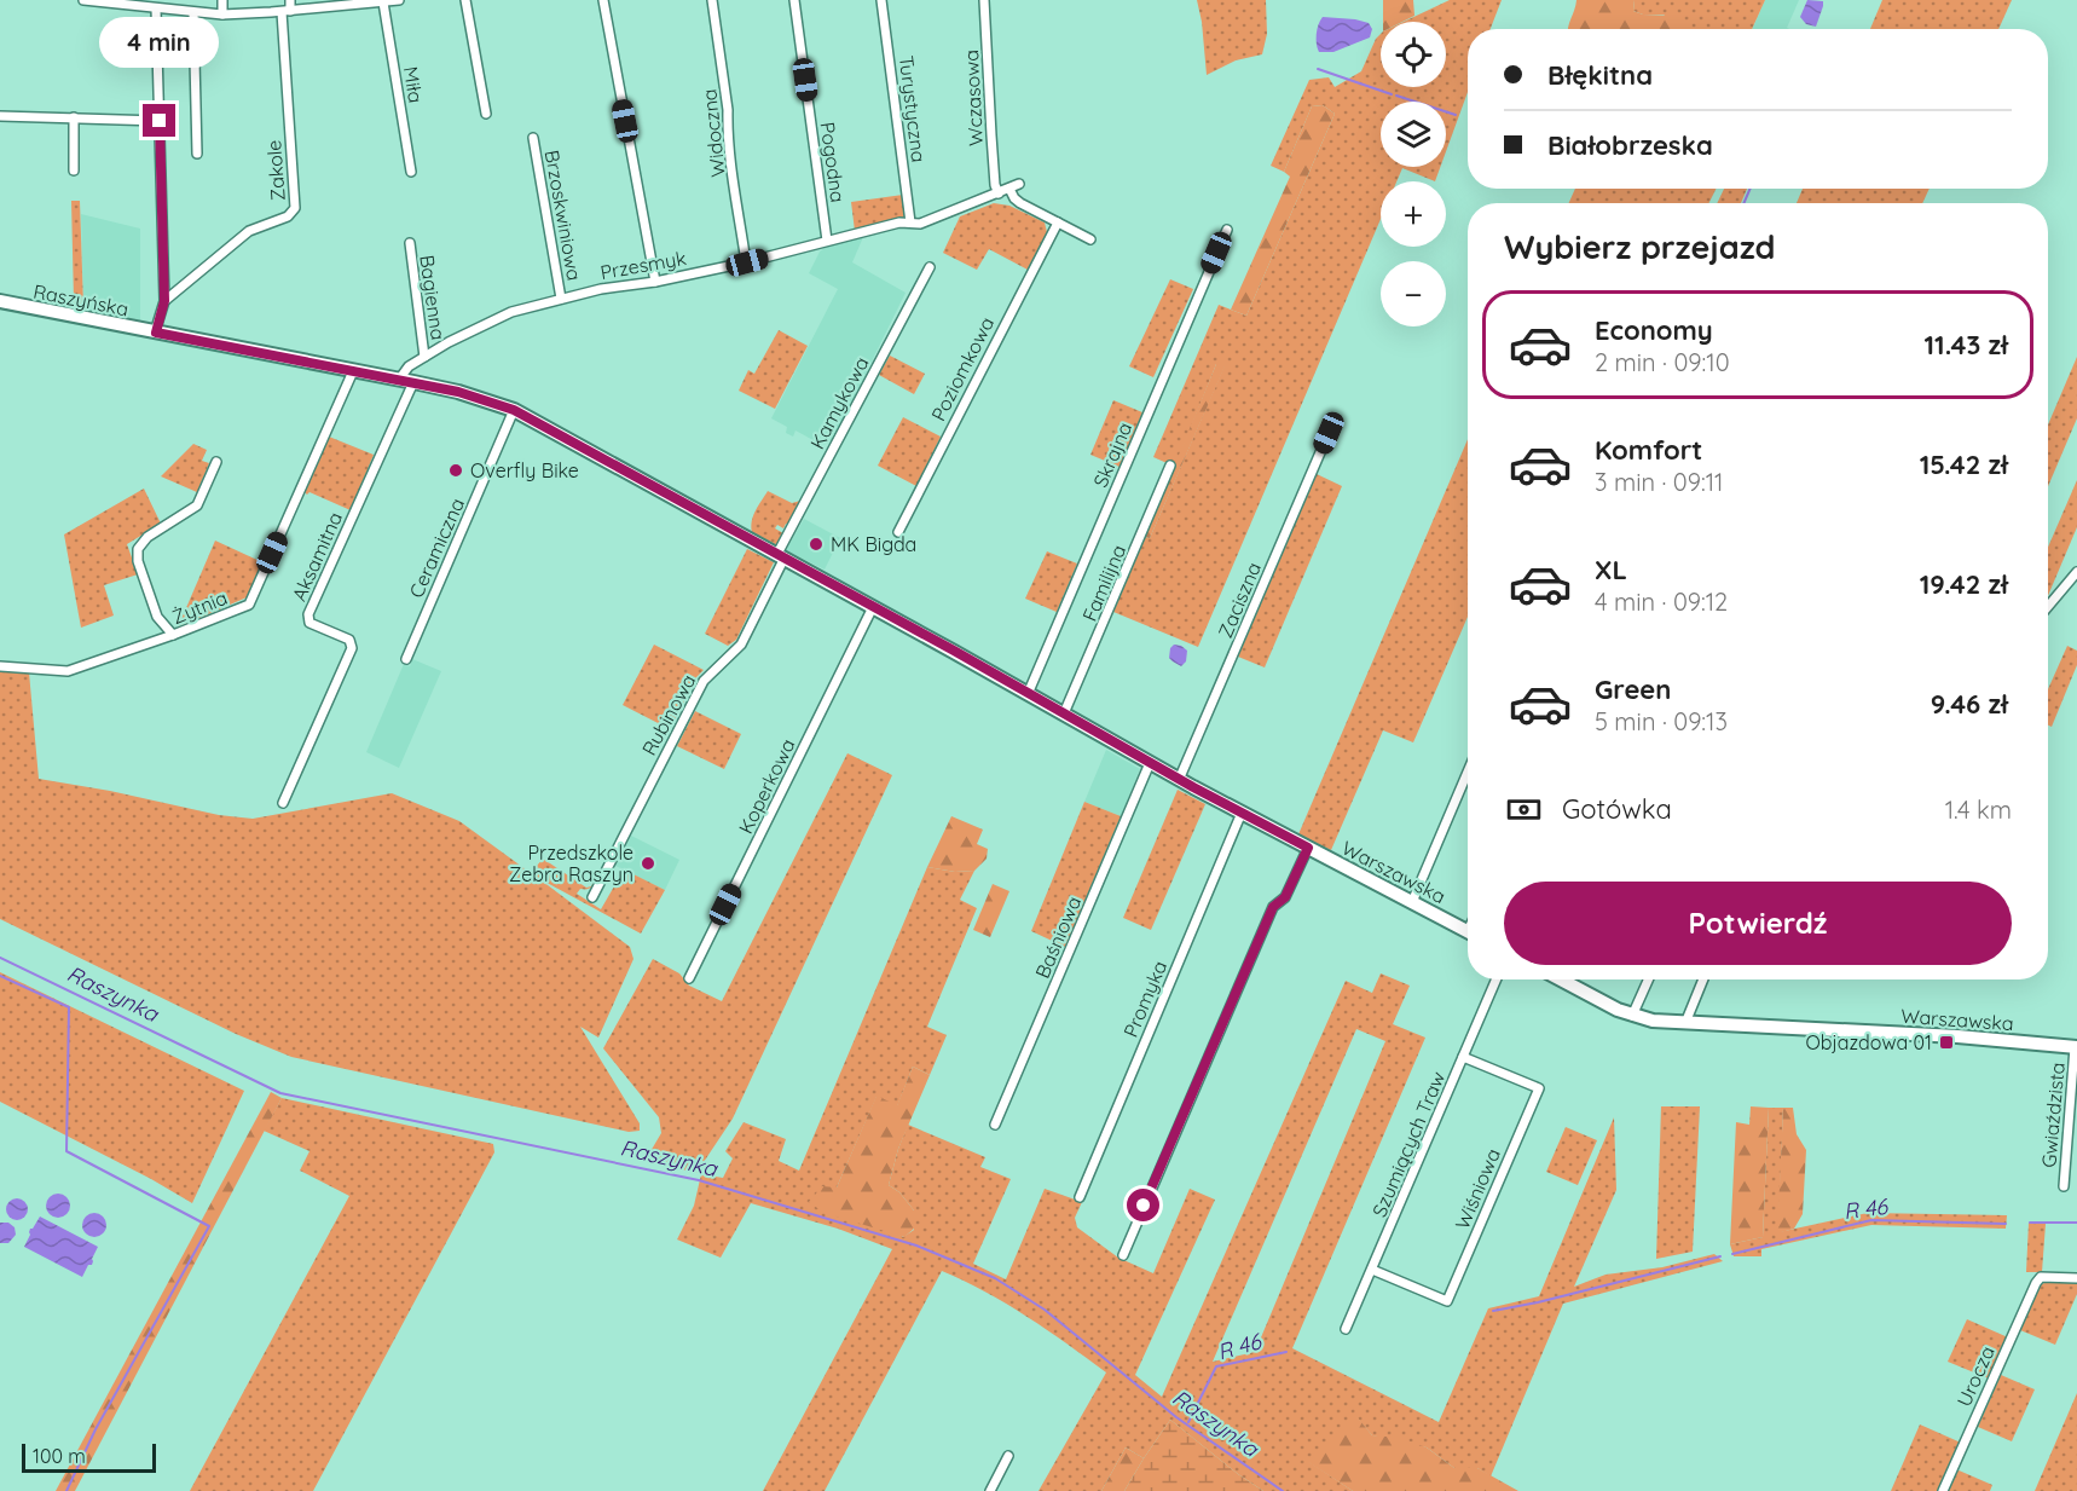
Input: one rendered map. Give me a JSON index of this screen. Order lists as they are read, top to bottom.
{
  "streets": {
    "street": [
      "Miła",
      "Wczasowa",
      "Turystyczna",
      "Widoczna",
      "Pogodna",
      "Zakole",
      "Brzoskwiniowa",
      "Przesmyk",
      "Bagienna",
      "Raszyńska",
      "Poziomkowa",
      "Kamykowa",
      "Skrajna",
      "Ceramiczna",
      "Aksamitna",
      "Familijna",
      "Zaciszna",
      "Żytnia",
      "Rubinowa",
      "Koperkowa",
      "Warszawska",
      "Baśniowa",
      "Promyka",
      "Gwiaździsta",
      "Szumiących Traw",
      "Wiśniowa",
      "Urocza"
    ]
  },
  "crossings": [
    ["Wczasowa", "Przesmyk"],
    ["Turystyczna", "Przesmyk"],
    ["Widoczna", "Przesmyk"],
    ["Pogodna", "Przesmyk"],
    ["Brzoskwiniowa", "Przesmyk"],
    ["Przesmyk", "Bagienna"],
    ["Przesmyk", "Raszyńska"],
    ["Raszyńska", "Kamykowa"],
    ["Raszyńska", "Ceramiczna"],
    ["Raszyńska", "Aksamitna"],
    ["Raszyńska", "Żytnia"],
    ["Raszyńska", "Rubinowa"],
    ["Raszyńska", "Koperkowa"],
    ["Raszyńska", "Warszawska"],
    ["Kamykowa", "Rubinowa"],
    ["Skrajna", "Warszawska"],
    ["Familijna", "Warszawska"],
    ["Zaciszna", "Warszawska"],
    ["Warszawska", "Baśniowa"],
    ["Warszawska", "Promyka"],
    ["Warszawska", "Gwiaździsta"],
    ["Szumiących Traw", "Wiśniowa"]
  ],
  "water": ["Raszynka", "R 46"],
  "places": {
    "other": ["Overfly Bike", "MK Bigda", "Przedszkole Zebra Raszyn"],
    "transit": ["Objazdowa 01"]
  },
  "scale_bar": "100 m",
  "page": {
    "bubble": "4 min",
    "map_buttons": ["+", "−"],
    "banner": ["Błękitna", "Białobrzeska"],
    "heading": "Wybierz przejazd",
    "list": [
      {
        "name": "Economy",
        "note": "2 min · 09:10",
        "value": "11.43 zł"
      },
      {
        "name": "Komfort",
        "note": "3 min · 09:11",
        "value": "15.42 zł"
      },
      {
        "name": "XL",
        "note": "4 min · 09:12",
        "value": "19.42 zł"
      },
      {
        "name": "Green",
        "note": "5 min · 09:13",
        "value": "9.46 zł"
      }
    ],
    "pay": ["Gotówka", "1.4 km"],
    "buttons": "Potwierdź",
    "scale": "100 m"
  }
}
